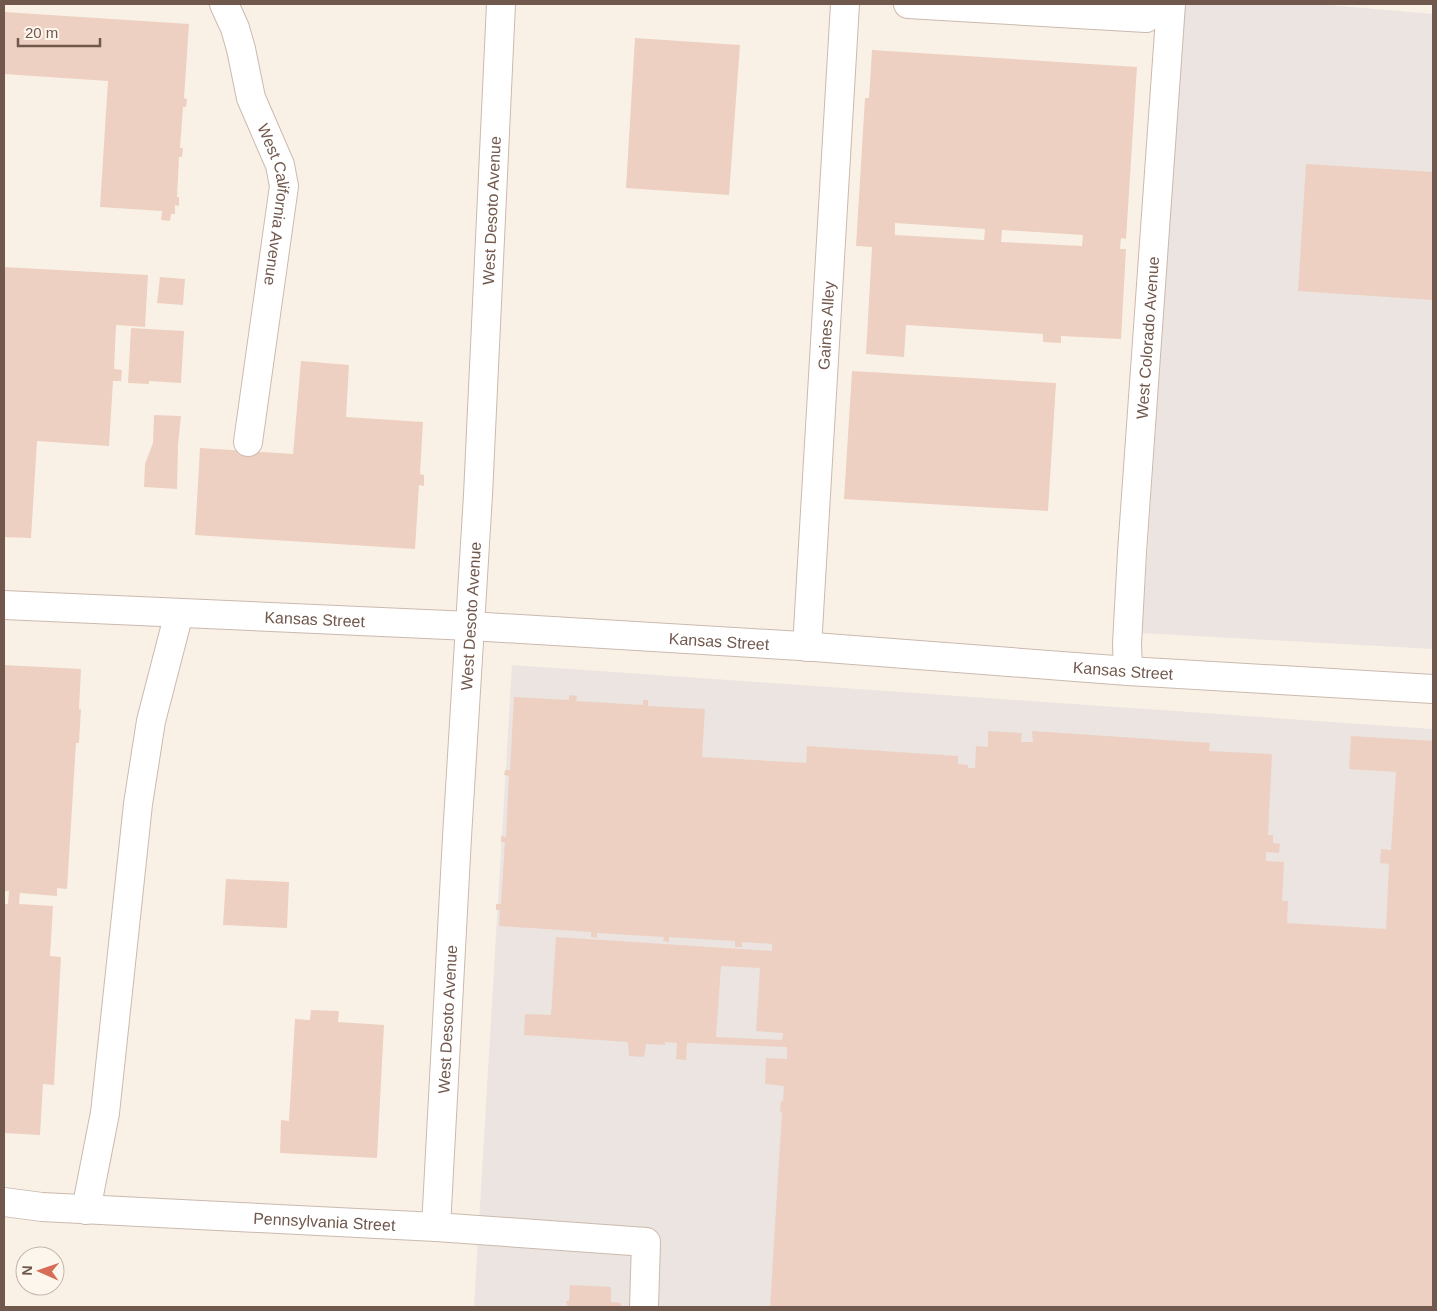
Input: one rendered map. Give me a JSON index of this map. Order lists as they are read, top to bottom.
{
  "streets": {
    "street": [
      "West California Avenue",
      "West Desoto Avenue",
      "Gaines Alley",
      "West Colorado Avenue",
      "Kansas Street",
      "Pennsylvania Street"
    ]
  },
  "crossings": [
    ["West Desoto Avenue", "Kansas Street"],
    ["West Desoto Avenue", "Pennsylvania Street"],
    ["Gaines Alley", "Kansas Street"],
    ["West Colorado Avenue", "Kansas Street"]
  ],
  "scale_bar": "20 m",
  "north": "left"
}
